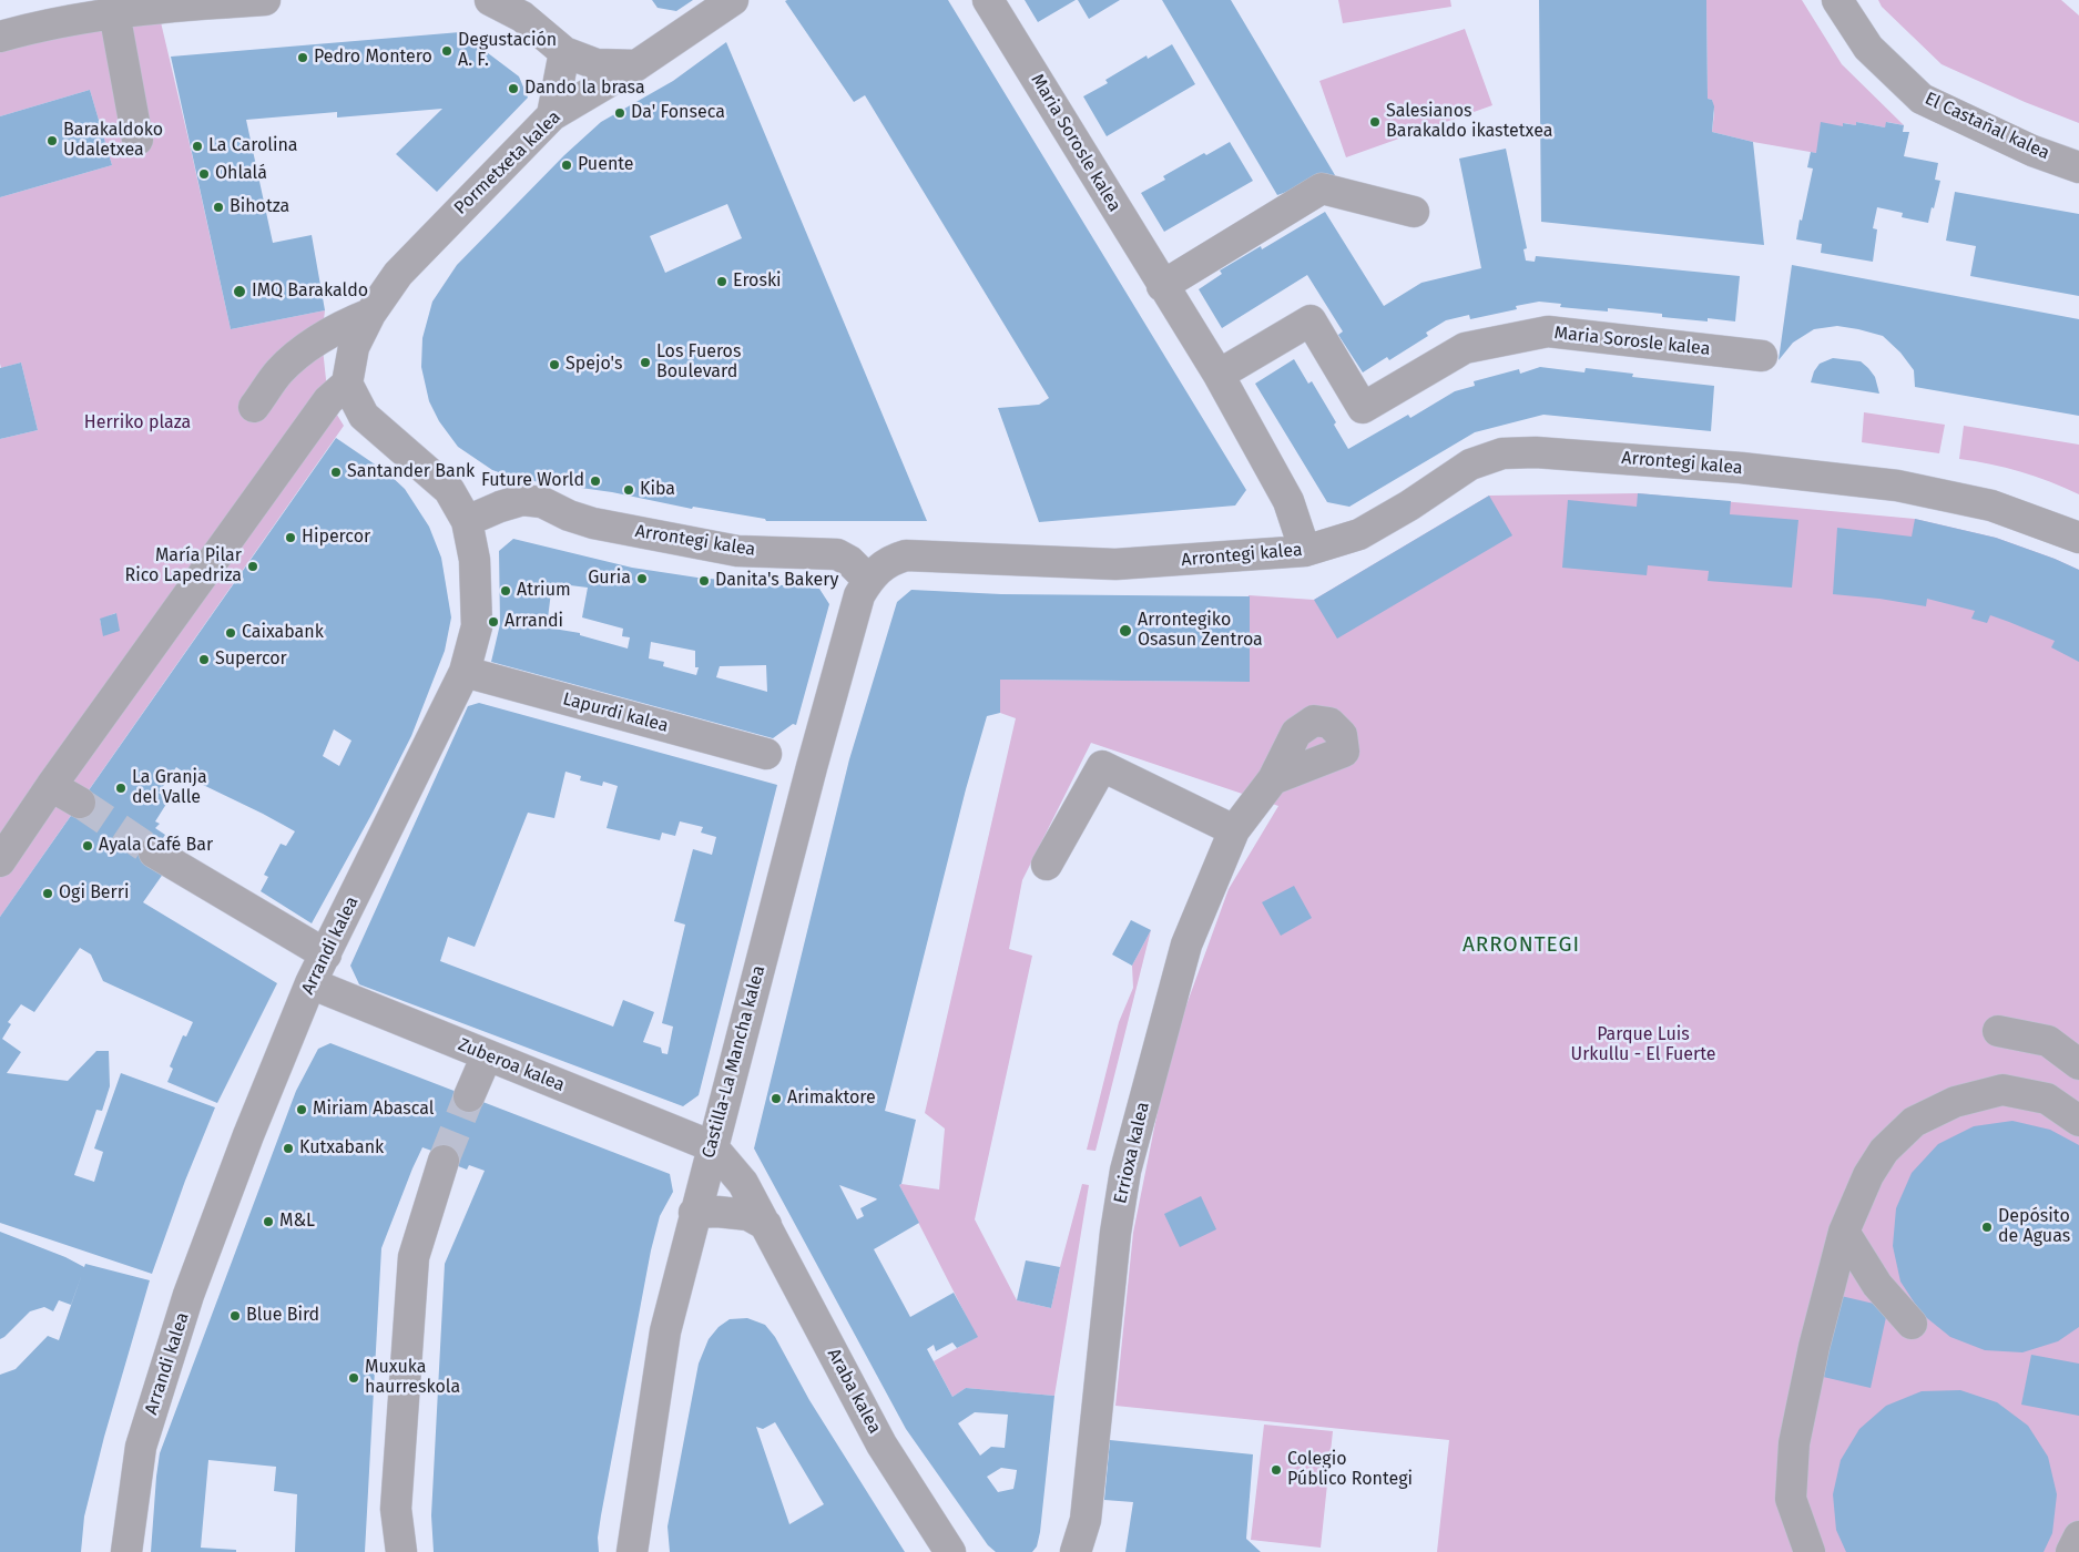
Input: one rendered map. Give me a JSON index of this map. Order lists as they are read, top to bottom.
{
  "streets": {
    "street": [
      "El Castañal kalea",
      "Maria Sorosle kalea",
      "Pormetxeta kalea",
      "Arrontegi kalea",
      "Lapurdi kalea",
      "Arrandi kalea",
      "Castilla-La Mancha kalea",
      "Zuberoa kalea",
      "Errioxa kalea",
      "Araba kalea"
    ]
  },
  "crossings": [
    ["Maria Sorosle kalea", "Arrontegi kalea"],
    ["Pormetxeta kalea", "Arrandi kalea"],
    ["Arrontegi kalea", "Arrandi kalea"],
    ["Arrontegi kalea", "Castilla-La Mancha kalea"],
    ["Lapurdi kalea", "Arrandi kalea"],
    ["Arrandi kalea", "Zuberoa kalea"],
    ["Castilla-La Mancha kalea", "Zuberoa kalea"],
    ["Castilla-La Mancha kalea", "Araba kalea"],
    ["Zuberoa kalea", "Araba kalea"]
  ],
  "districts": ["ARRONTEGI"],
  "parks": ["Herriko plaza", "Parque Luis Urkullu - El Fuerte"],
  "places": [
    "Degustación A. F.",
    "Pedro Montero",
    "Dando la brasa",
    "Da' Fonseca",
    "Salesianos Barakaldo ikastetxea",
    "Barakaldoko Udaletxea",
    "La Carolina",
    "Puente",
    "Ohlalá",
    "Bihotza",
    "Eroski",
    "IMQ Barakaldo",
    "Los Fueros Boulevard",
    "Spejo's",
    "Santander Bank",
    "Future World",
    "Kiba",
    "Hipercor",
    "María Pilar Rico Lapedriza",
    "Guria",
    "Danita's Bakery",
    "Atrium",
    "Arrandi",
    "Arrontegiko Osasun Zentroa",
    "Caixabank",
    "Supercor",
    "La Granja del Valle",
    "Ayala Café Bar",
    "Ogi Berri",
    "Arimaktore",
    "Miriam Abascal",
    "Kutxabank",
    "M&L",
    "Depósito de Aguas",
    "Blue Bird",
    "Muxuka haurreskola",
    "Colegio Público Rontegi"
  ]
}
